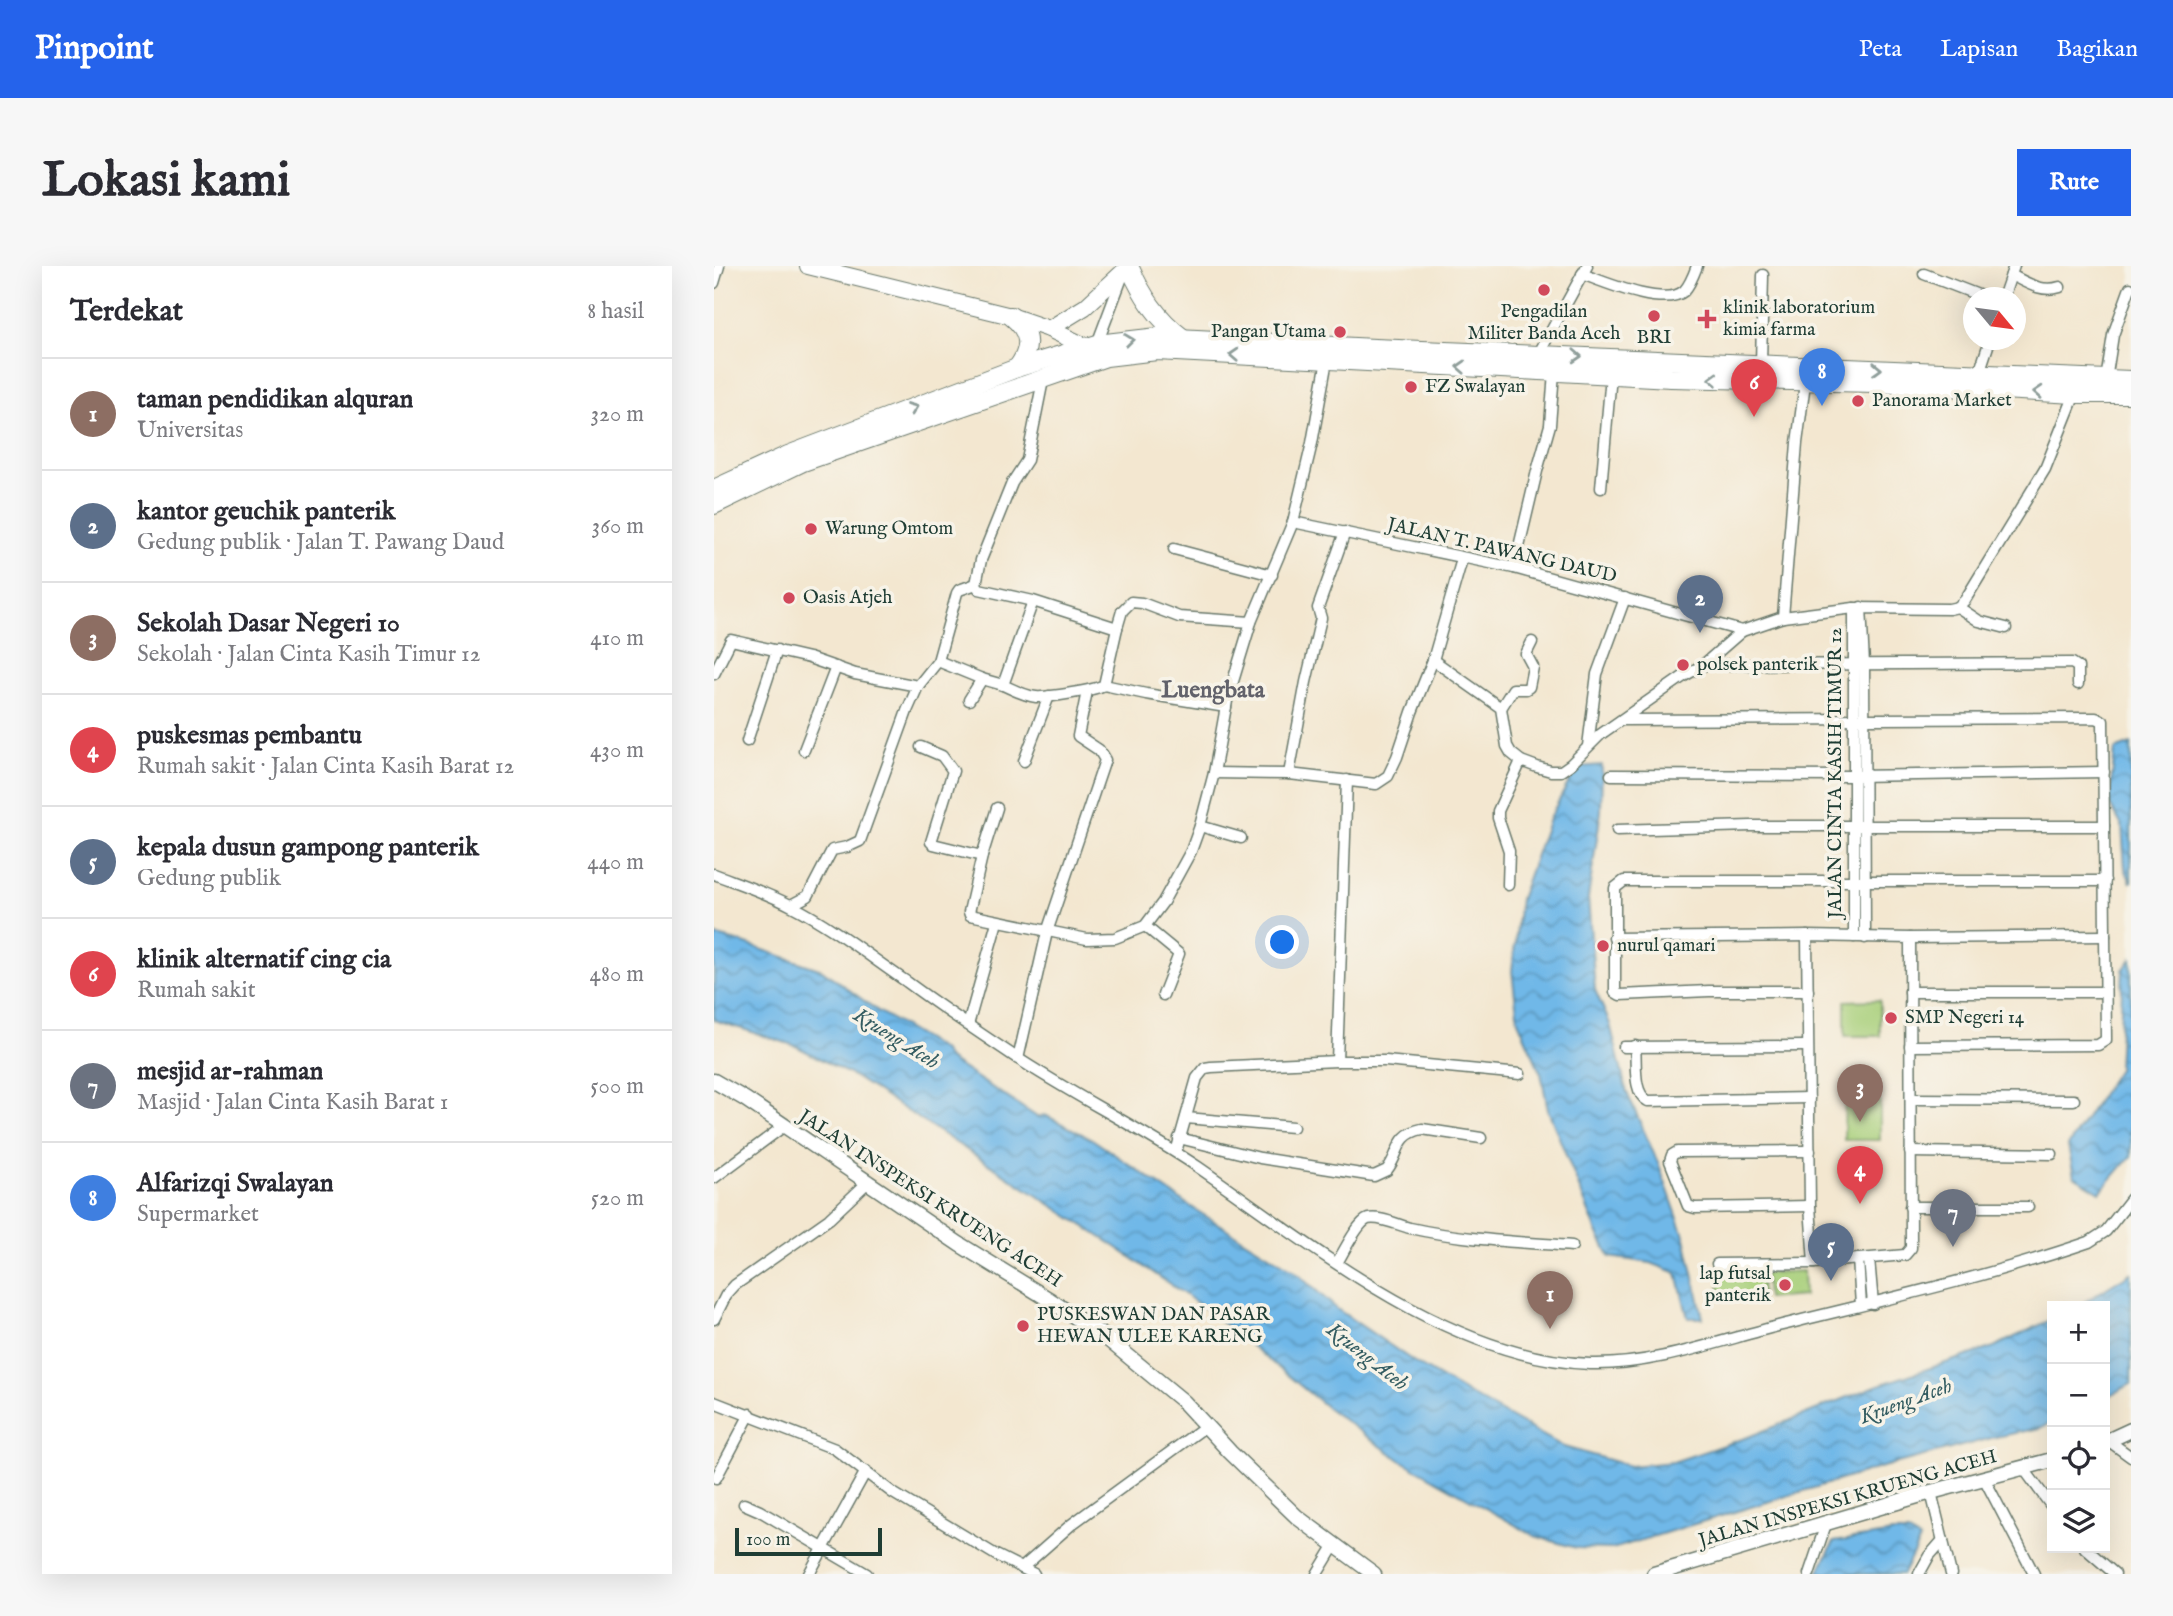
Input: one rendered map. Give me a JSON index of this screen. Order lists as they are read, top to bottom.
{
  "streets": {
    "street": ["JALAN T. PAWANG DAUD", "JALAN CINTA KASIH TIMUR 12", "JALAN INSPEKSI KRUENG ACEH"]
  },
  "districts": ["Luengbata"],
  "water": ["Krueng Aceh"],
  "places": {
    "other": [
      "Pengadilan Militer Banda Aceh",
      "BRI",
      "Pangan Utama",
      "FZ Swalayan",
      "Panorama Market",
      "Warung Omtom",
      "Oasis Atjeh",
      "polsek panterik",
      "nurul qamari",
      "SMP Negeri 14",
      "lap futsal panterik",
      "PUSKESWAN DAN PASAR HEWAN ULEE KARENG"
    ],
    "health": ["klinik laboratorium kimia farma"]
  },
  "scale_bar": "100 m",
  "north": "bottom right",
  "page": {
    "header": "Pinpoint",
    "nav": ["Peta", "Lapisan", "Bagikan"],
    "buttons": "Rute",
    "title": "Lokasi kami",
    "heading": ["Terdekat", "8 hasil"],
    "pins": [
      "8",
      "6",
      "2",
      "3",
      "4",
      "7",
      "5",
      "1"
    ],
    "list": [
      {
        "mark": "1",
        "name": "taman pendidikan alquran",
        "note": "Universitas",
        "value": "320 m"
      },
      {
        "mark": "2",
        "name": "kantor geuchik panterik",
        "note": "Gedung publik · Jalan T. Pawang Daud",
        "value": "360 m"
      },
      {
        "mark": "3",
        "name": "Sekolah Dasar Negeri 10",
        "note": "Sekolah · Jalan Cinta Kasih Timur 12",
        "value": "410 m"
      },
      {
        "mark": "4",
        "name": "puskesmas pembantu",
        "note": "Rumah sakit · Jalan Cinta Kasih Barat 12",
        "value": "430 m"
      },
      {
        "mark": "5",
        "name": "kepala dusun gampong panterik",
        "note": "Gedung publik",
        "value": "440 m"
      },
      {
        "mark": "6",
        "name": "klinik alternatif cing cia",
        "note": "Rumah sakit",
        "value": "480 m"
      },
      {
        "mark": "7",
        "name": "mesjid ar-rahman",
        "note": "Masjid · Jalan Cinta Kasih Barat 1",
        "value": "500 m"
      },
      {
        "mark": "8",
        "name": "Alfarizqi Swalayan",
        "note": "Supermarket",
        "value": "520 m"
      }
    ],
    "map_buttons": ["+", "−"],
    "scale": "100 m"
  }
}
